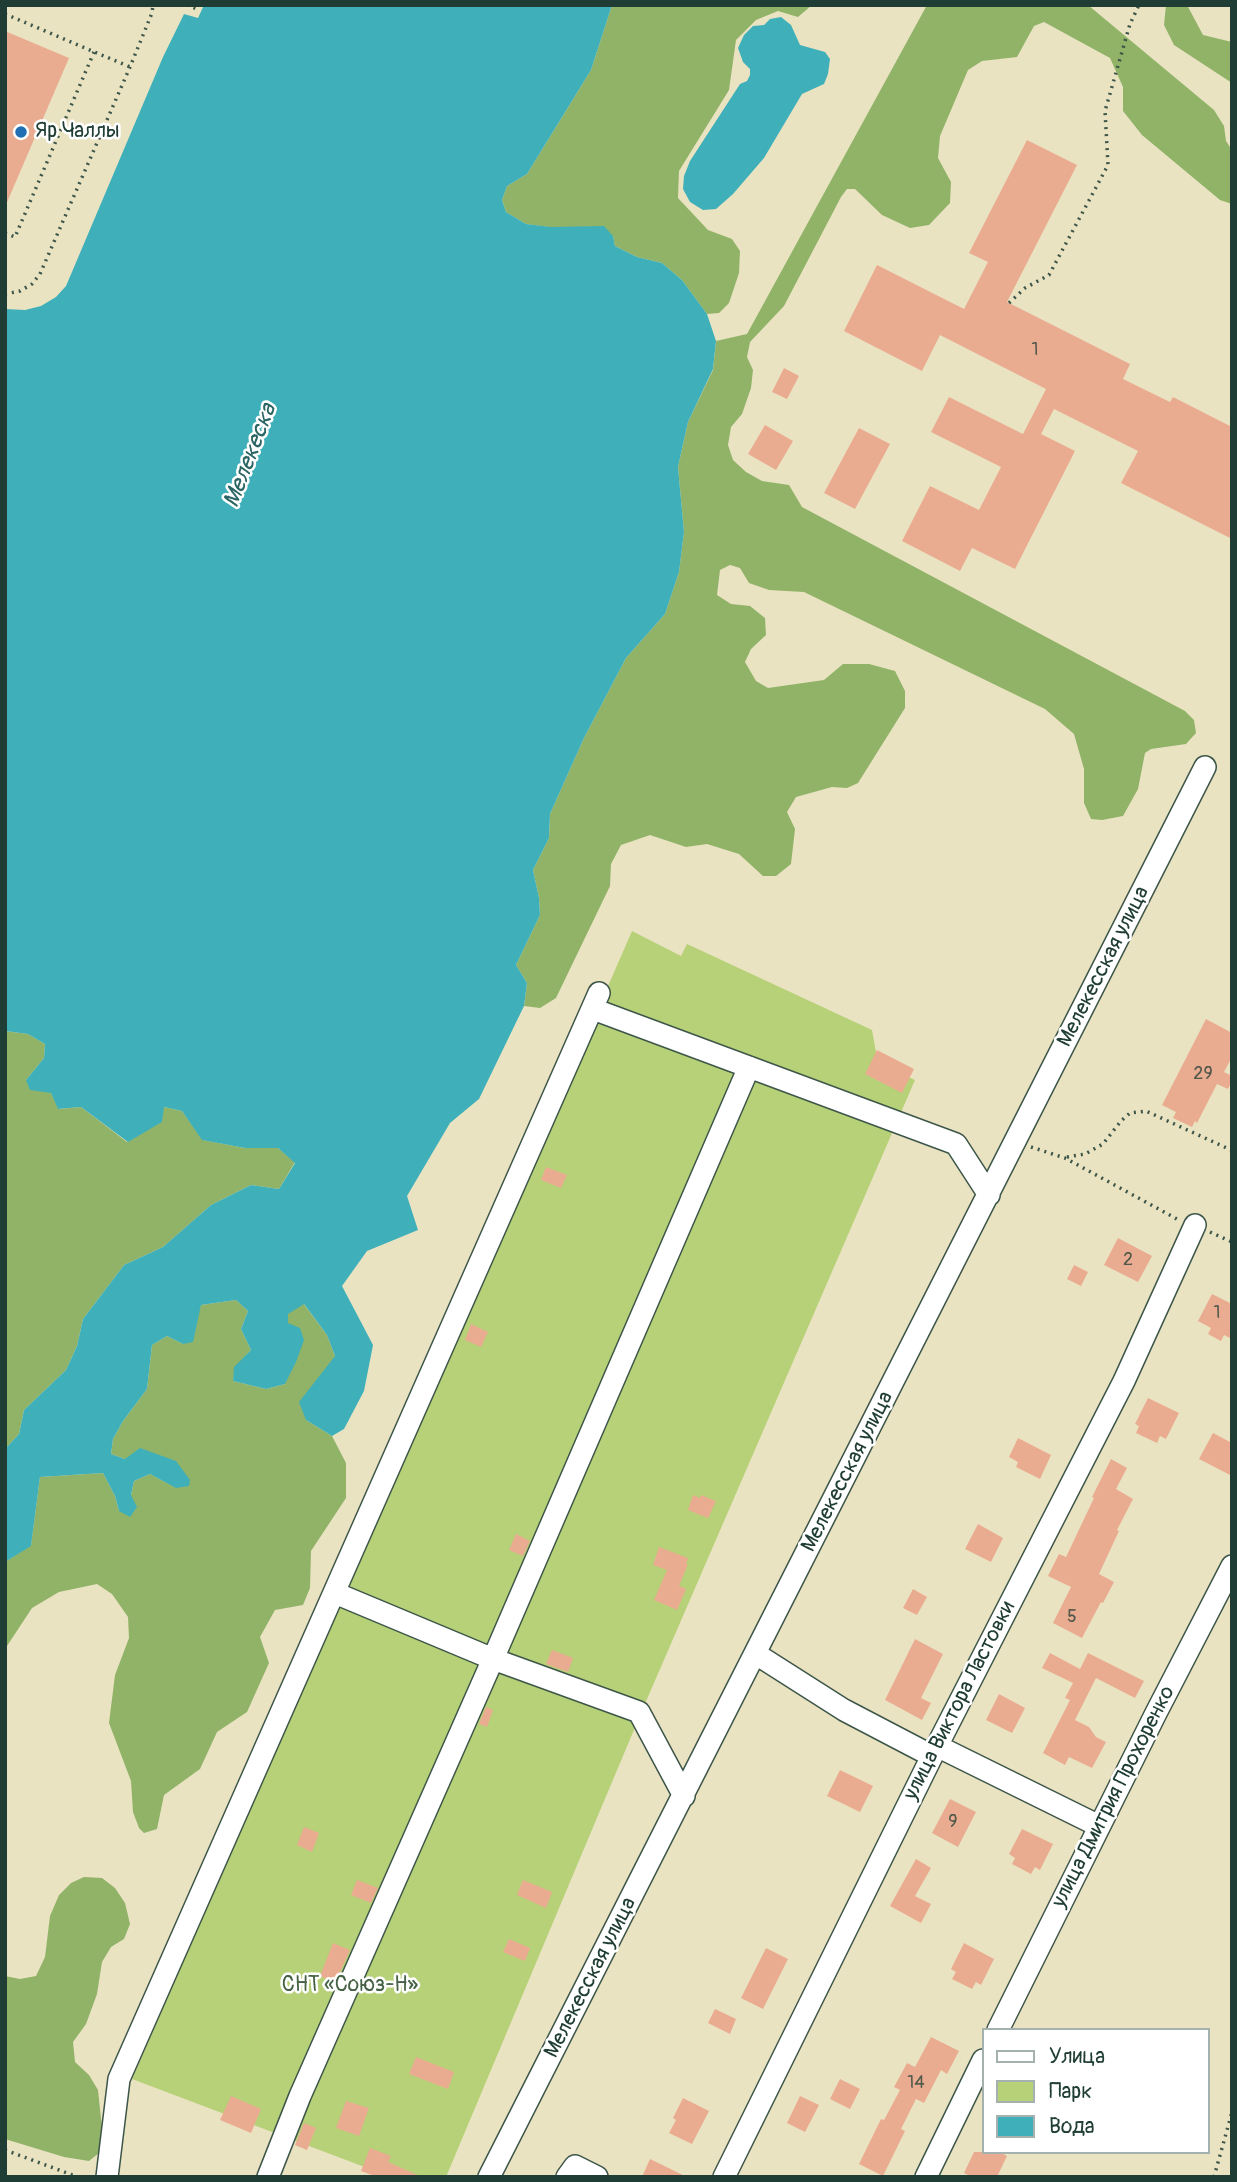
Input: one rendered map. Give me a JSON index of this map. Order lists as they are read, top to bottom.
{
  "streets": {
    "street": ["Мелекесская улица", "улица Виктора Ластовки", "улица Дмитрия Прохоренко"]
  },
  "water": ["Мелекеска"],
  "parks": ["СНТ «Союз-Н»"],
  "places": ["Яр Чаллы"],
  "house_numbers": [
    "1",
    "29",
    "2",
    "1",
    "5",
    "9",
    "14"
  ],
  "legend": ["Улица", "Парк", "Вода"]
}
